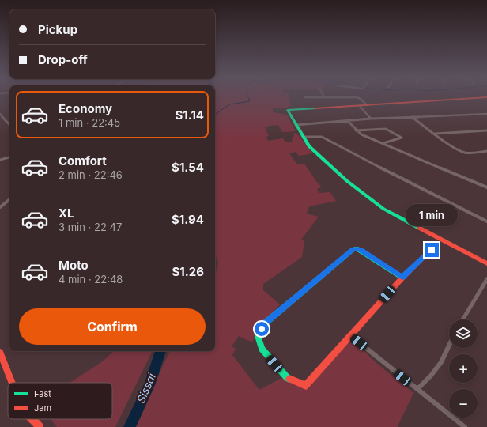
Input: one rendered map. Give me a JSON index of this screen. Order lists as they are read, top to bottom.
{
  "water": ["Sissai"],
  "legend": ["Fast", "Jam"],
  "page": {
    "banner": ["Pickup", "Drop-off"],
    "list": [
      {
        "name": "Economy",
        "note": "1 min · 22:45",
        "value": "$1.14"
      },
      {
        "name": "Comfort",
        "note": "2 min · 22:46",
        "value": "$1.54"
      },
      {
        "name": "XL",
        "note": "3 min · 22:47",
        "value": "$1.94"
      },
      {
        "name": "Moto",
        "note": "4 min · 22:48",
        "value": "$1.26"
      }
    ],
    "bubble": "1 min",
    "buttons": "Confirm",
    "map_buttons": ["+", "−"]
  }
}
